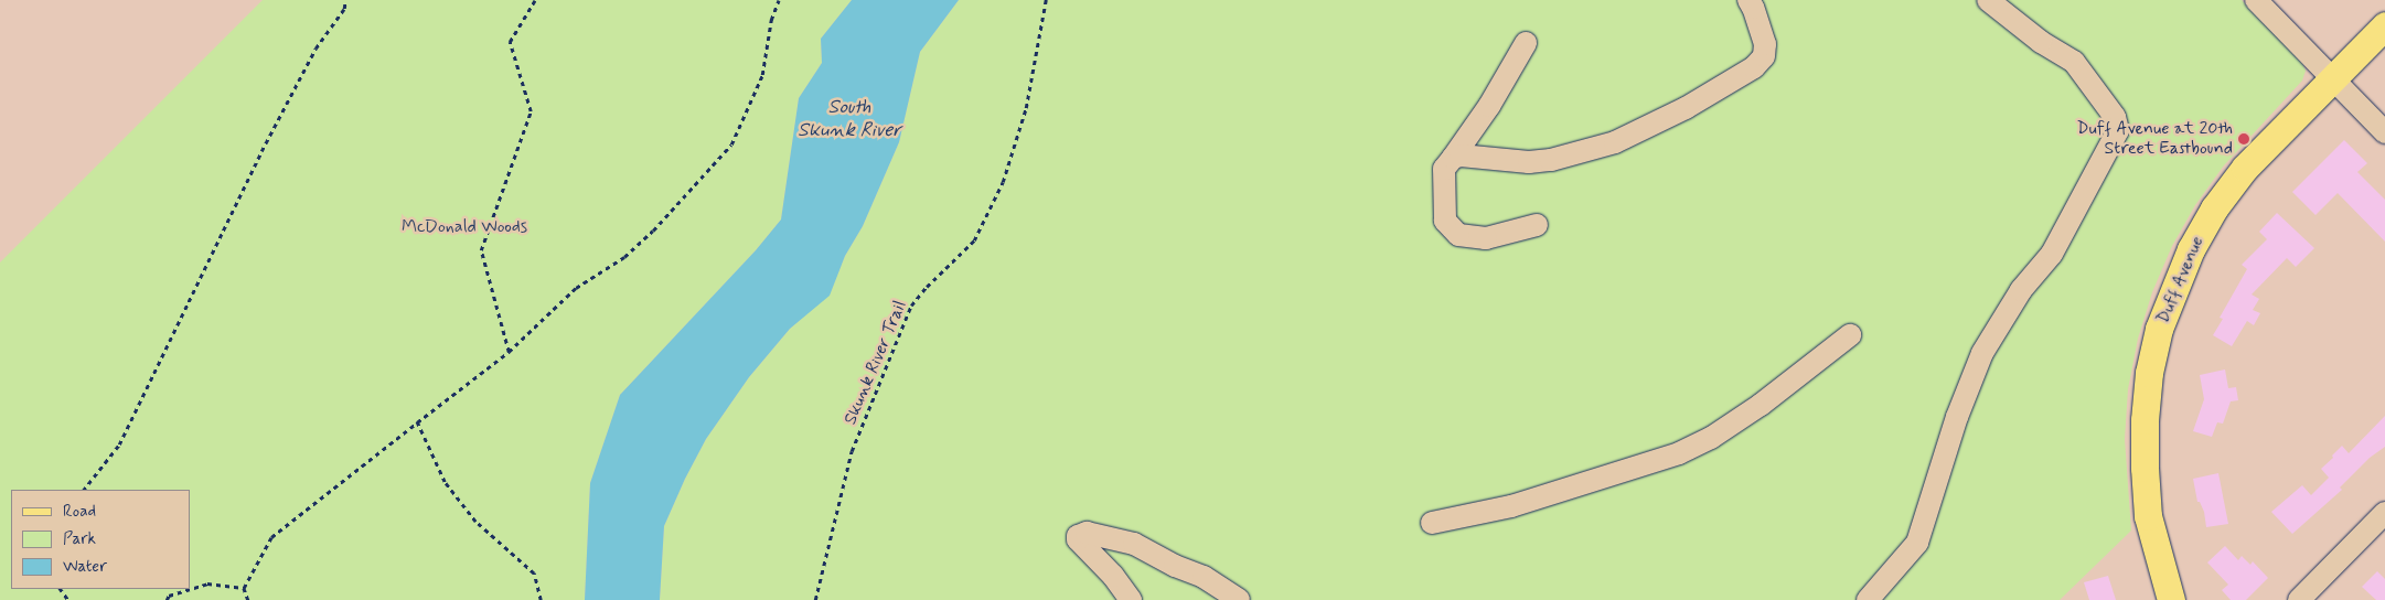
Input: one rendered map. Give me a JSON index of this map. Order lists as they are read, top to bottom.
{
  "streets": {
    "main road": ["Duff Avenue"],
    "path": ["Skunk River Trail"]
  },
  "water": ["South Skunk River"],
  "parks": ["McDonald Woods"],
  "places": ["Duff Avenue at 20th Street Eastbound"],
  "legend": ["Road", "Park", "Water"]
}
